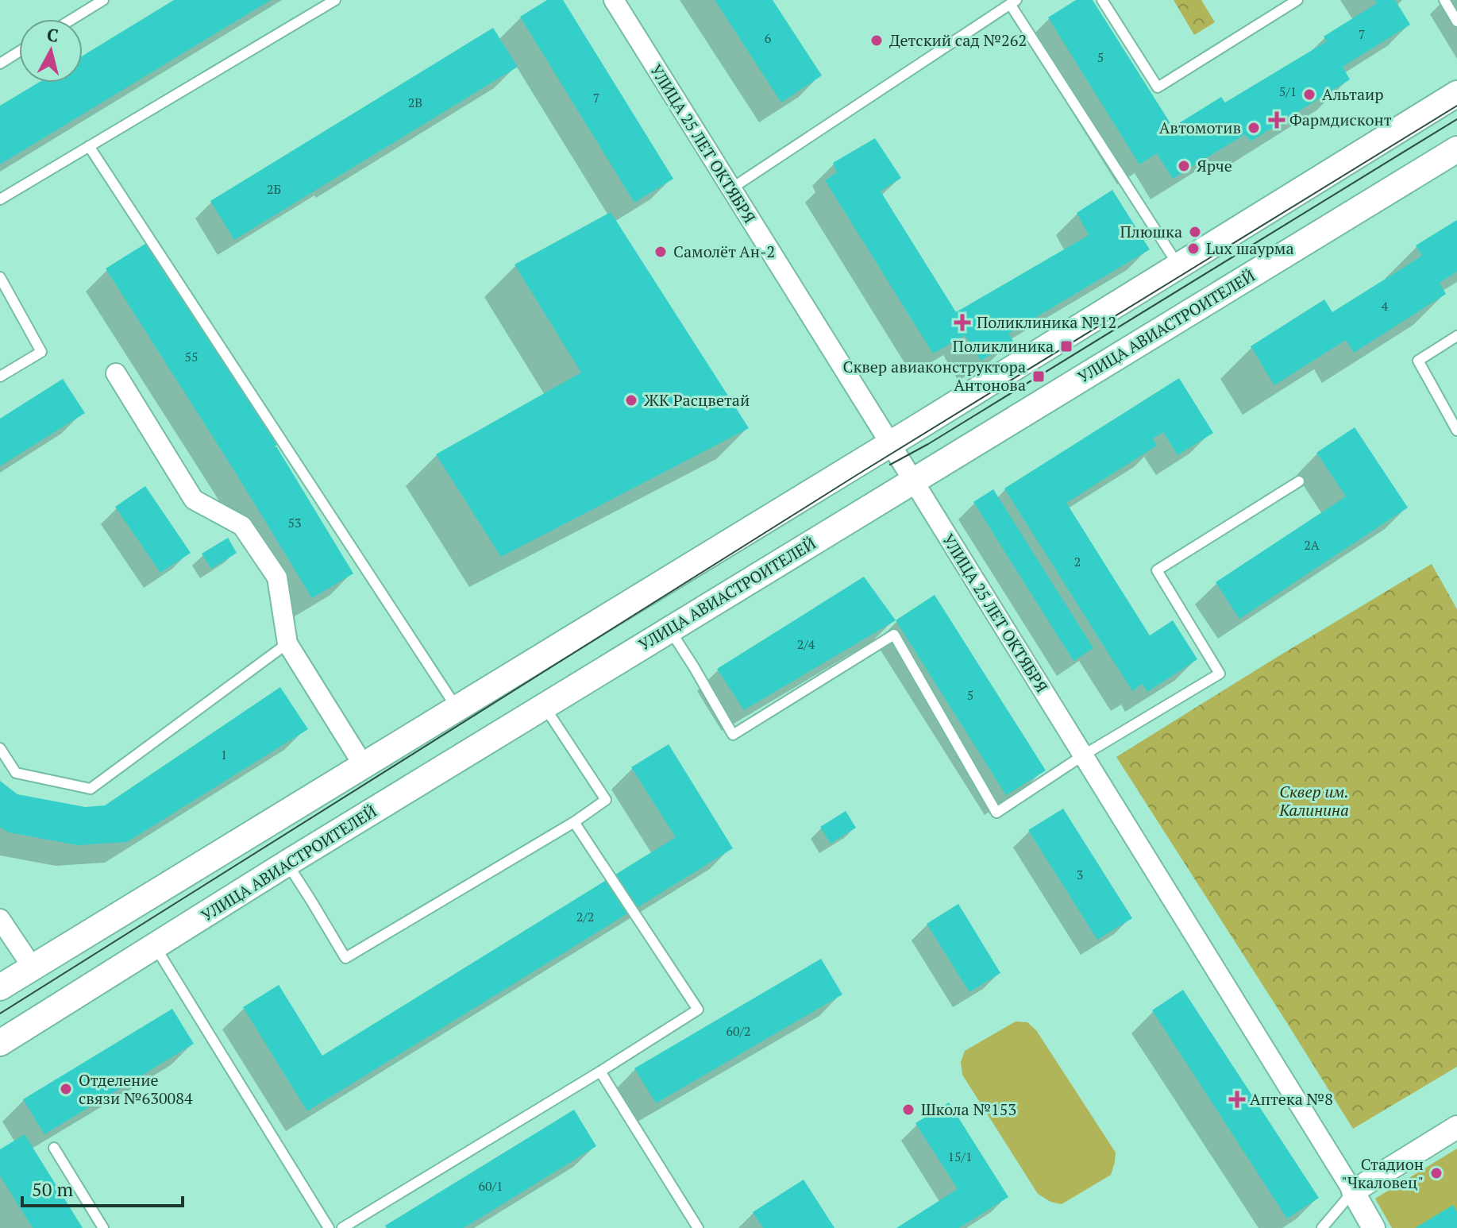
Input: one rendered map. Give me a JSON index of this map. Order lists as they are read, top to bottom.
{
  "streets": {
    "main road": ["УЛИЦА АВИАСТРОИТЕЛЕЙ"],
    "street": ["УЛИЦА 25 ЛЕТ ОКТЯБРЯ"]
  },
  "crossings": [
    ["УЛИЦА 25 ЛЕТ ОКТЯБРЯ", "УЛИЦА АВИАСТРОИТЕЛЕЙ"]
  ],
  "parks": ["Сквер им. Калинина"],
  "places": {
    "other": [
      "Детский сад №262",
      "Альтаир",
      "Автомотив",
      "Ярче",
      "Плюшка",
      "Lux шаурма",
      "Самолёт Ан-2",
      "ЖК Расцветай",
      "Отделение связи №630084",
      "Школа №153",
      "Стадион \"Чкаловец\""
    ],
    "health": ["Фармдисконт", "Поликлиника №12", "Аптека №8"],
    "transit": ["Поликлиника", "Сквер авиаконструктора Антонова"]
  },
  "house_numbers": [
    "7",
    "6",
    "5",
    "5/1",
    "7",
    "2В",
    "2Б",
    "4",
    "55",
    "53",
    "2А",
    "2",
    "2/4",
    "5",
    "1",
    "3",
    "2/2",
    "60/2",
    "15/1",
    "60/1"
  ],
  "scale_bar": "50 m",
  "north": "top"
}
